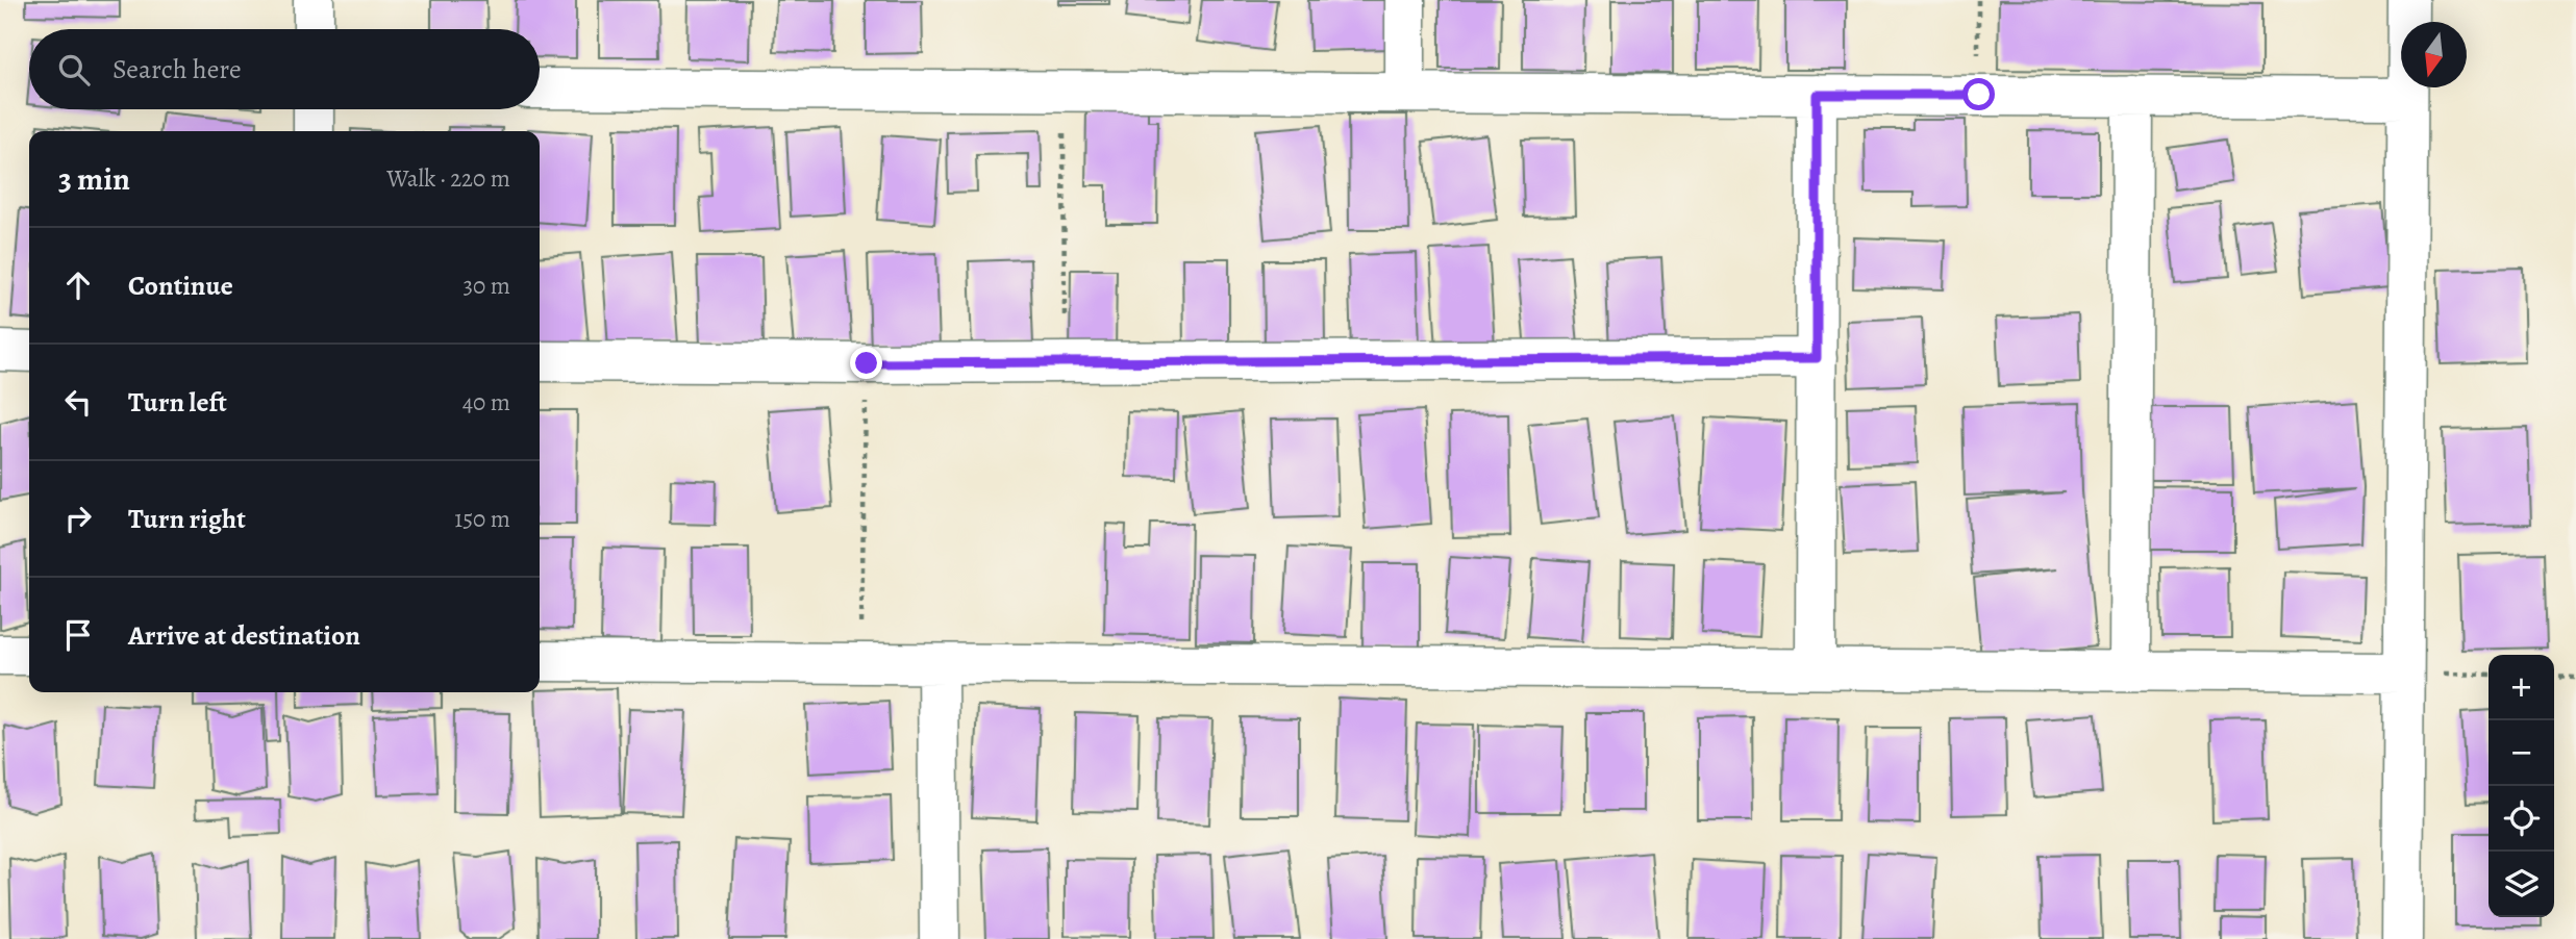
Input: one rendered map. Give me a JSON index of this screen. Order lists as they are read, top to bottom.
{
  "north": "bottom",
  "page": {
    "search": "Search here",
    "heading": ["3 min", "Walk · 220 m"],
    "list": [
      ["Continue", "30 m"],
      ["Turn left", "40 m"],
      ["Turn right", "150 m"],
      "Arrive at destination"
    ],
    "map_buttons": ["+", "−"]
  }
}
